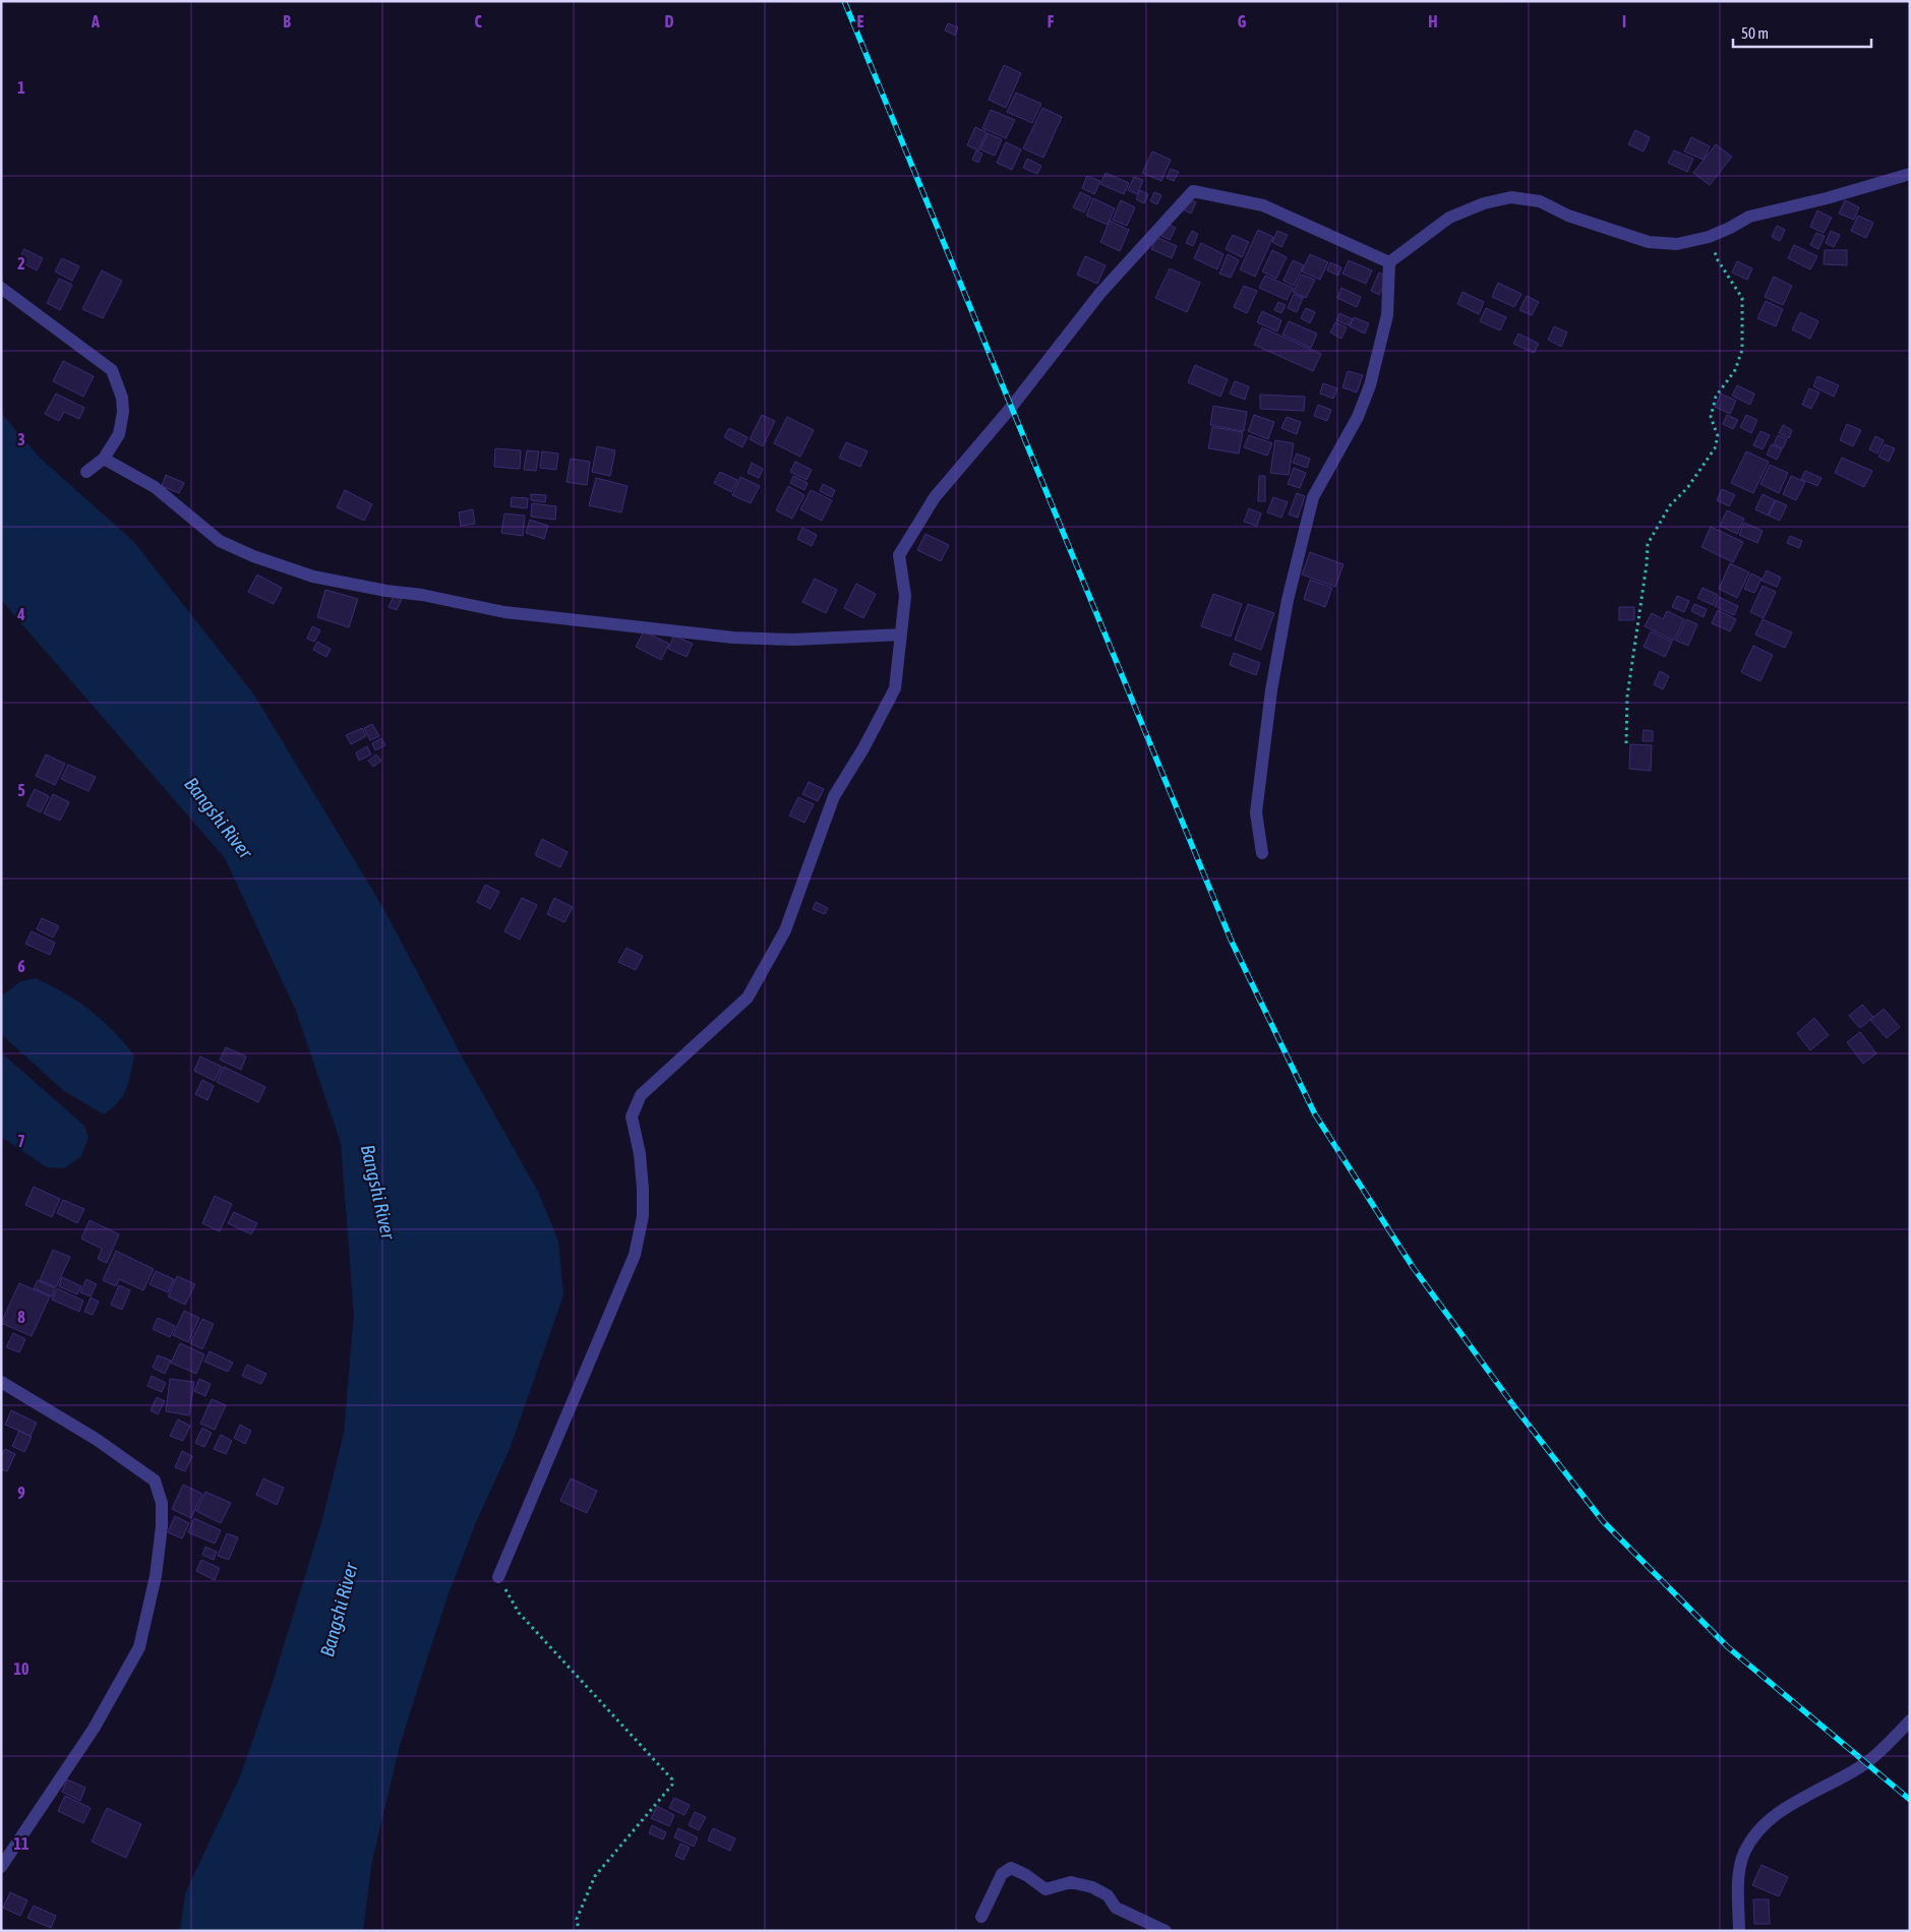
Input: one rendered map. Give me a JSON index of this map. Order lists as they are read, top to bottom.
{
  "water": ["Bangshi River"],
  "scale_bar": "50 m",
  "grid": {
    "columns": [
      "A",
      "B",
      "C",
      "D",
      "E",
      "F",
      "G",
      "H",
      "I"
    ],
    "rows": [
      "1",
      "2",
      "3",
      "4",
      "5",
      "6",
      "7",
      "8",
      "9",
      "10",
      "11"
    ]
  }
}
